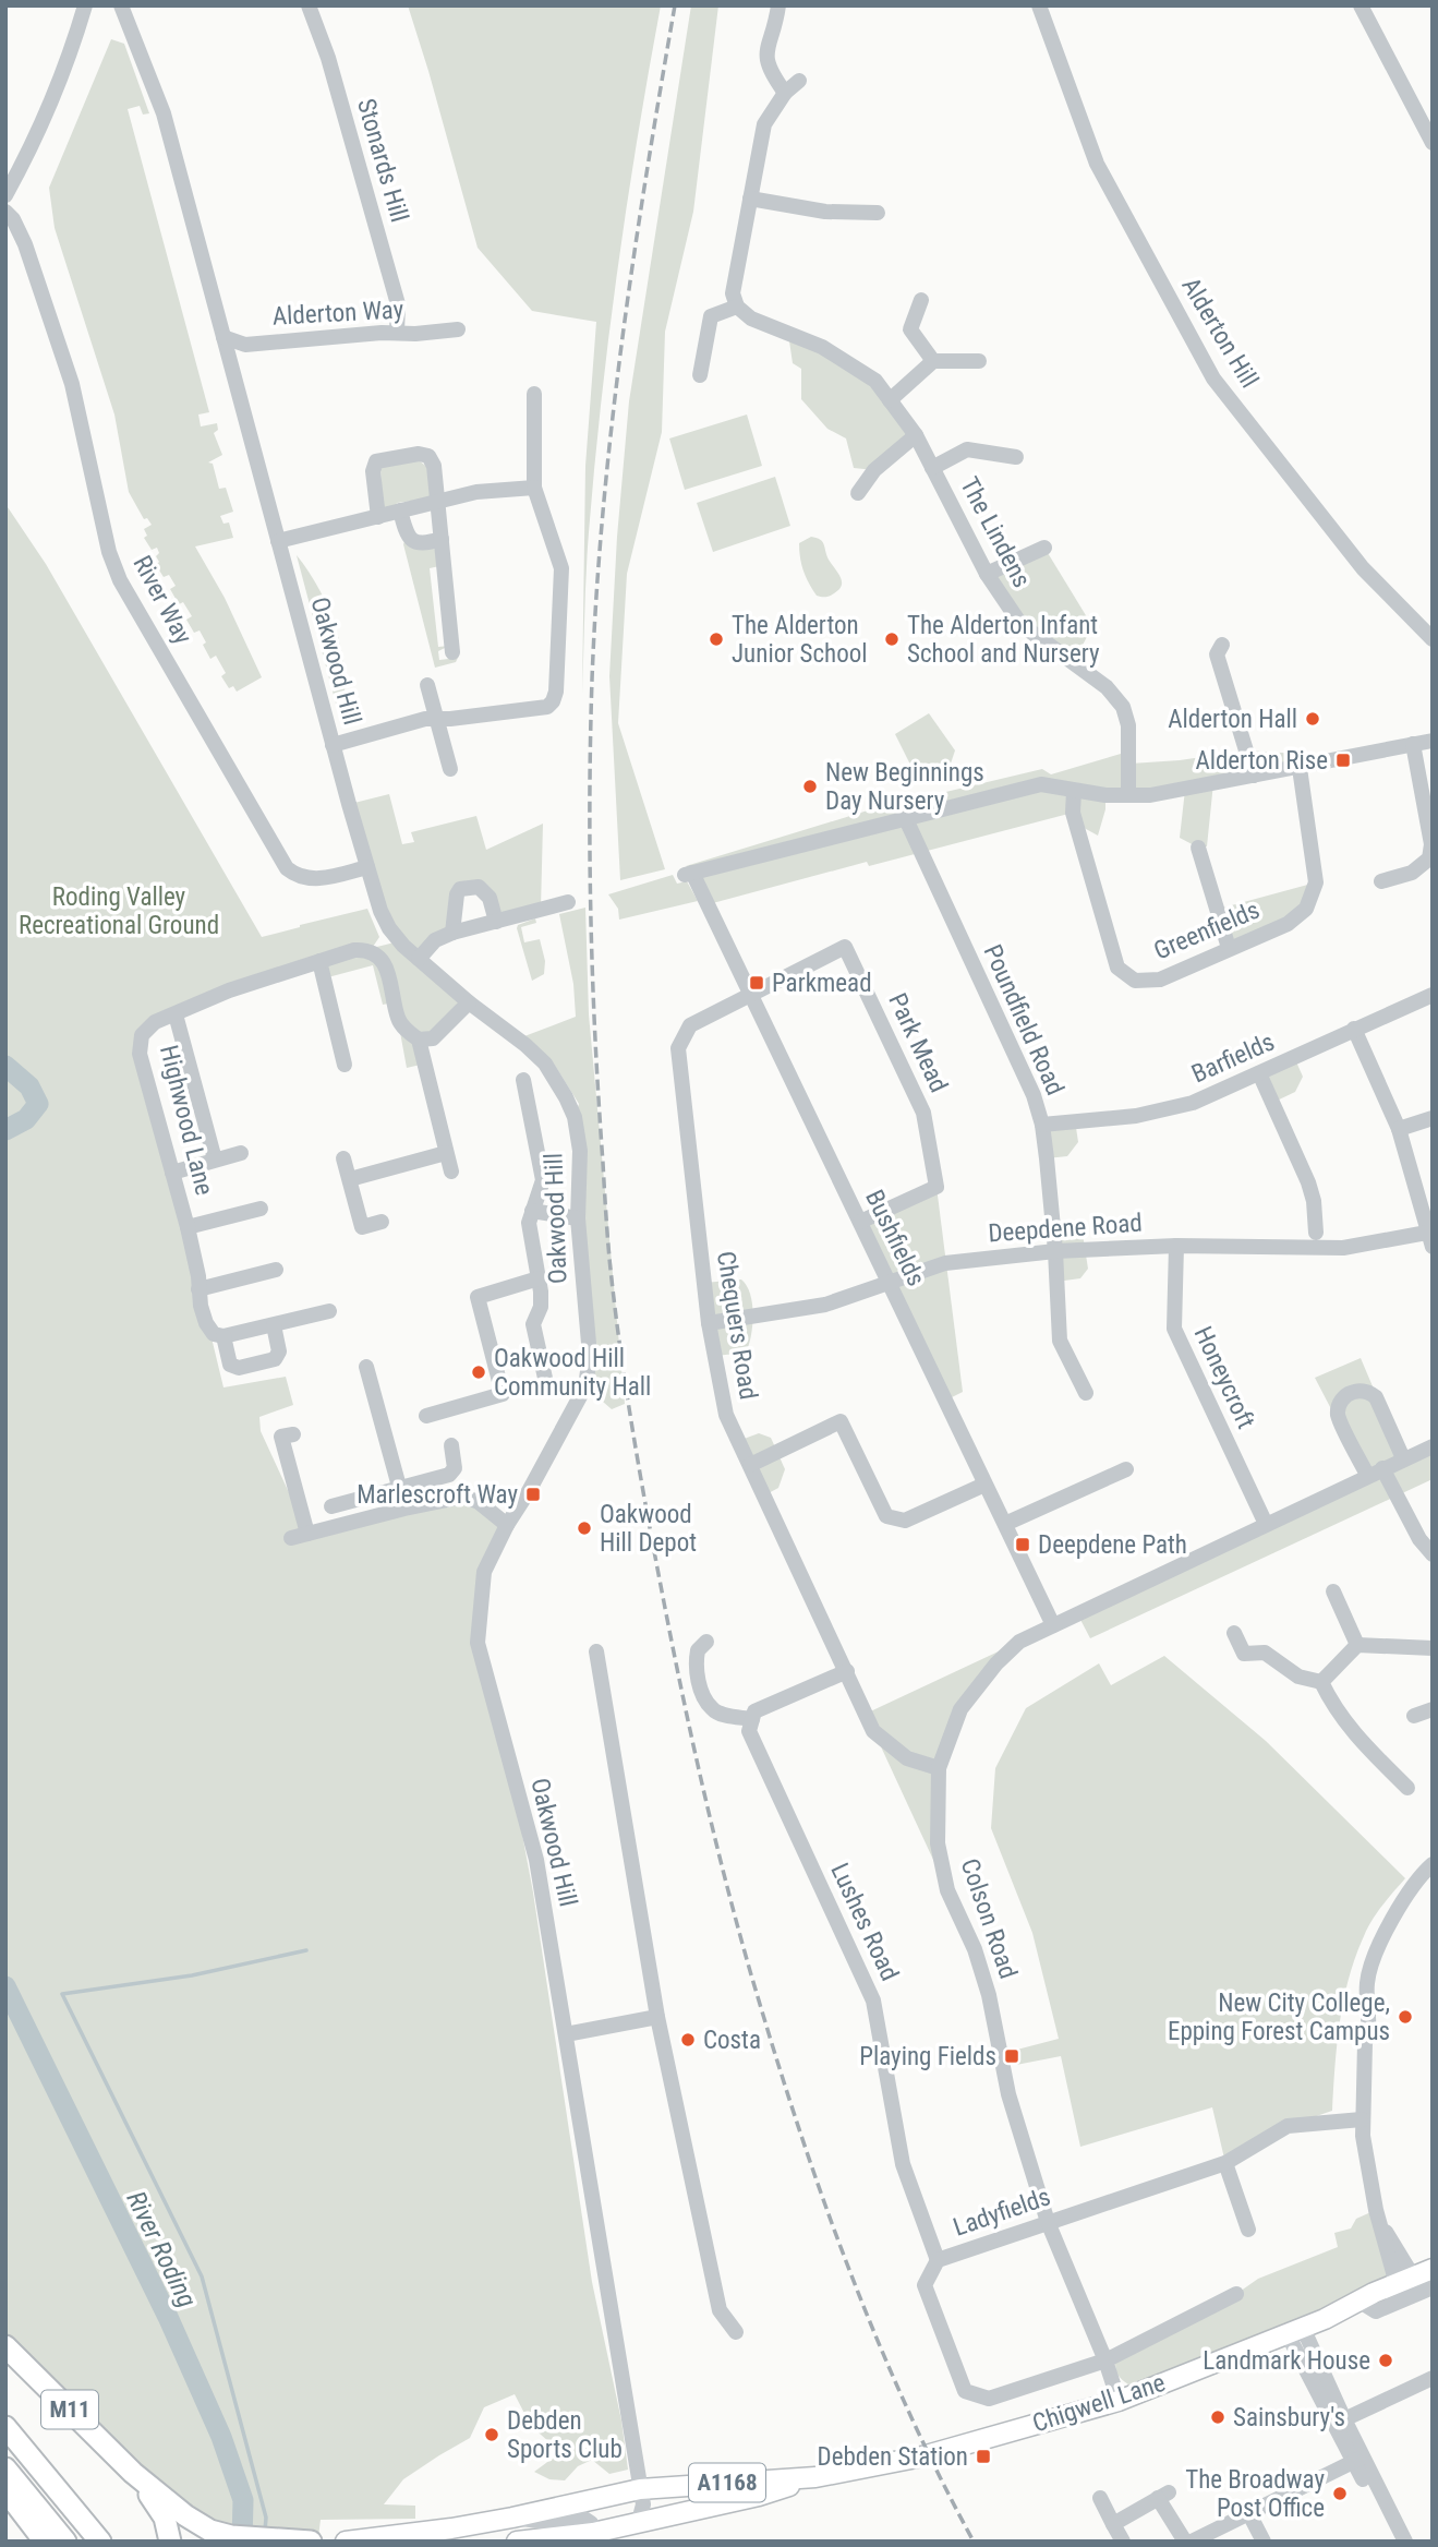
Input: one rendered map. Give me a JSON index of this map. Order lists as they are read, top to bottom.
{
  "streets": {
    "highway": ["M11"],
    "main road": ["Chigwell Lane", "A1168"],
    "street": [
      "Stonards Hill",
      "Alderton Way",
      "Alderton Hill",
      "The Lindens",
      "River Way",
      "Oakwood Hill",
      "Greenfields",
      "Poundfield Road",
      "Park Mead",
      "Barfields",
      "Highwood Lane",
      "Deepdene Road",
      "Bushfields",
      "Chequers Road",
      "Honeycroft",
      "Colson Road",
      "Lushes Road",
      "Ladyfields"
    ]
  },
  "crossings": [
    ["Stonards Hill", "Alderton Way"],
    ["Alderton Way", "Oakwood Hill"],
    ["River Way", "Oakwood Hill"],
    ["Oakwood Hill", "Chigwell Lane"],
    ["Poundfield Road", "Barfields"],
    ["Poundfield Road", "Deepdene Road"],
    ["Poundfield Road", "Bushfields"],
    ["Park Mead", "Bushfields"],
    ["Park Mead", "Chequers Road"],
    ["Deepdene Road", "Bushfields"],
    ["Deepdene Road", "Chequers Road"],
    ["Deepdene Road", "Honeycroft"],
    ["Bushfields", "Chequers Road"],
    ["Bushfields", "Colson Road"],
    ["Chequers Road", "Colson Road"],
    ["Honeycroft", "Colson Road"],
    ["Colson Road", "Ladyfields"],
    ["Colson Road", "Chigwell Lane"],
    ["Lushes Road", "Ladyfields"],
    ["Chigwell Lane", "A1168"]
  ],
  "water": ["River Roding"],
  "parks": ["Roding Valley Recreational Ground"],
  "places": {
    "other": [
      "The Alderton Junior School",
      "The Alderton Infant School and Nursery",
      "Alderton Hall",
      "New Beginnings Day Nursery",
      "Oakwood Hill Community Hall",
      "Oakwood Hill Depot",
      "New City College, Epping Forest Campus",
      "Costa",
      "Landmark House",
      "Sainsbury's",
      "Debden Sports Club",
      "The Broadway Post Office"
    ],
    "transit": [
      "Alderton Rise",
      "Parkmead",
      "Marlescroft Way",
      "Deepdene Path",
      "Playing Fields",
      "Debden Station"
    ]
  }
}
